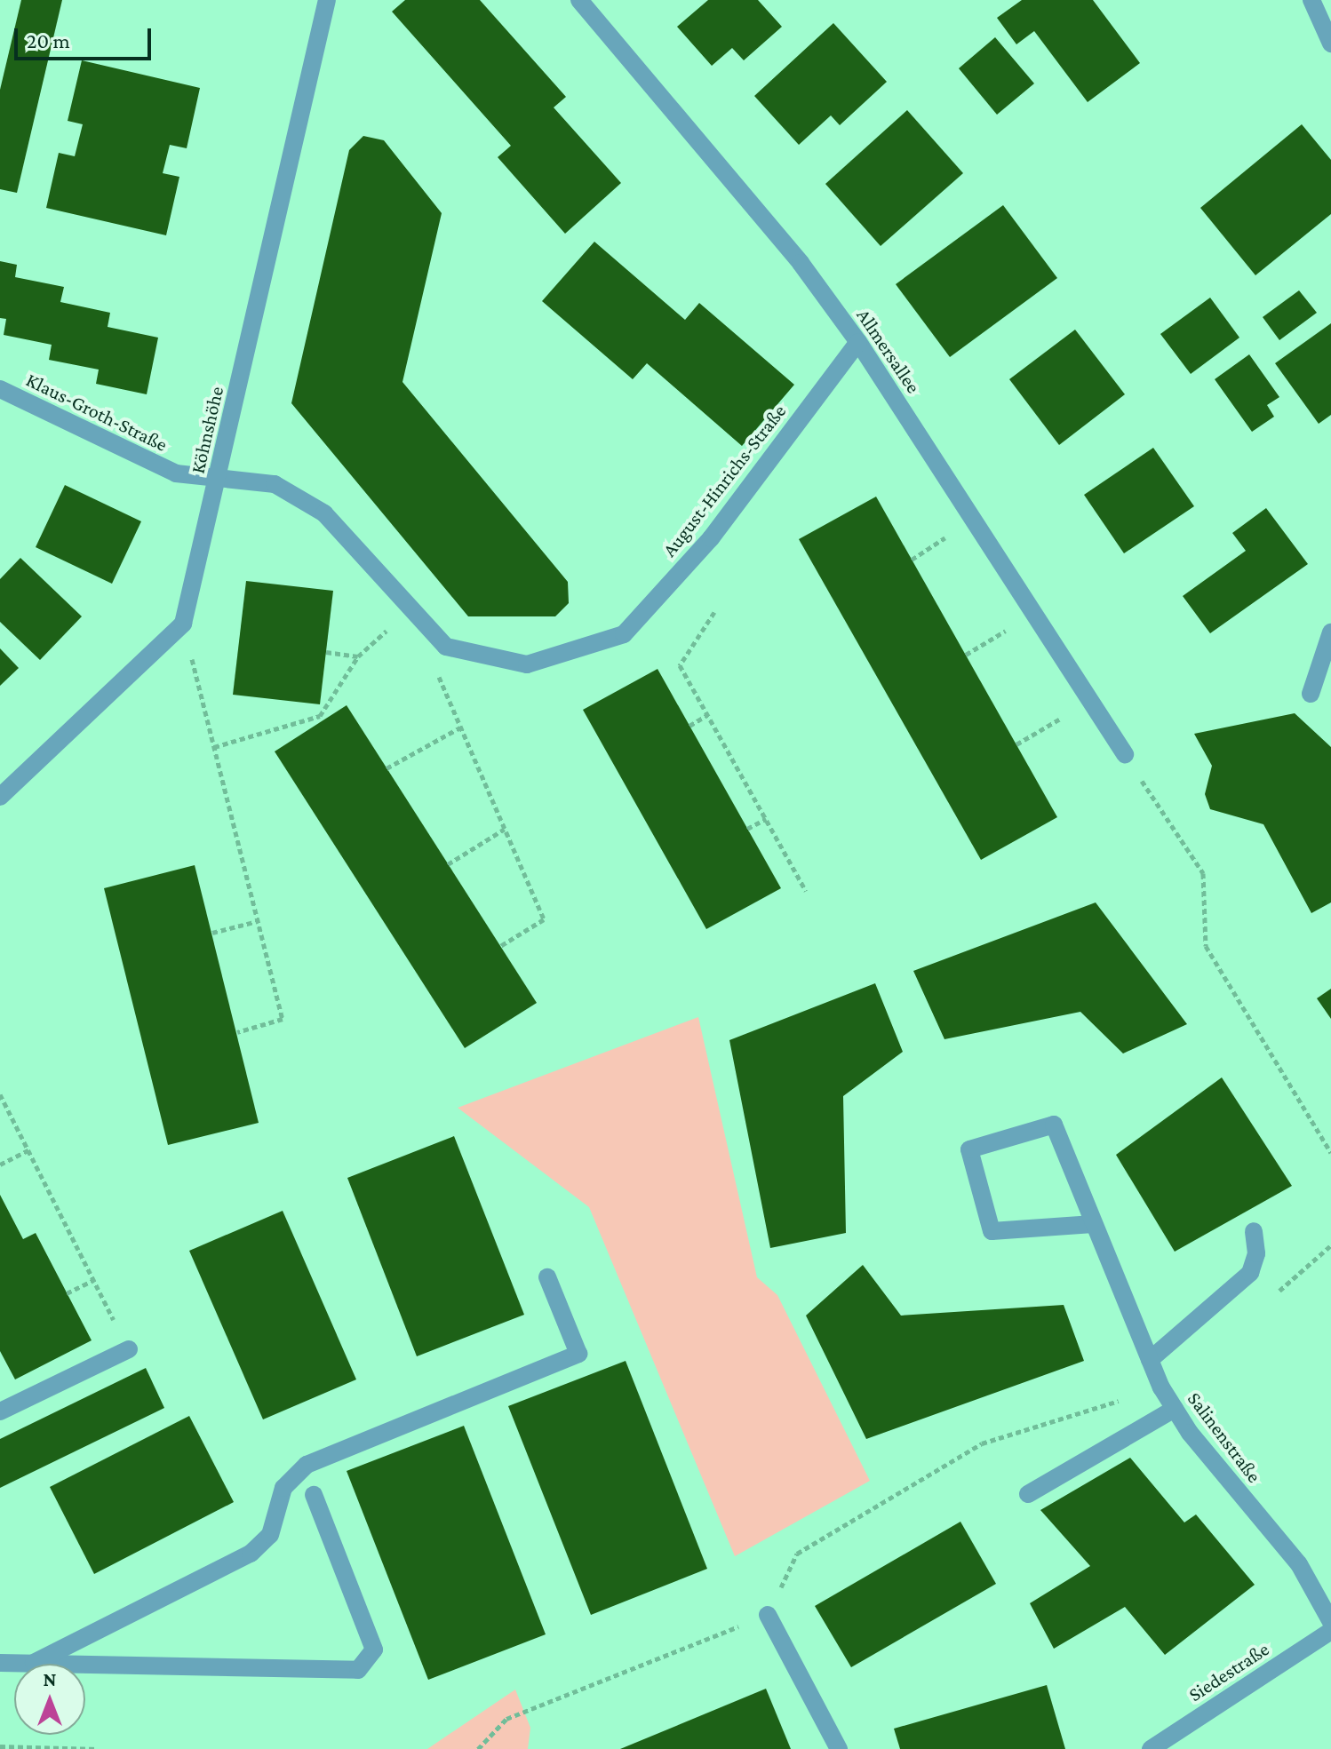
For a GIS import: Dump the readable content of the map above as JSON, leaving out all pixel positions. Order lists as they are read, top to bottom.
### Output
{
  "streets": {
    "street": [
      "Allmersallee",
      "Klaus-Groth-Straße",
      "Köhnshöhe",
      "August-Hinrichs-Straße",
      "Salinenstraße",
      "Siedestraße"
    ]
  },
  "crossings": [
    ["Allmersallee", "August-Hinrichs-Straße"],
    ["Klaus-Groth-Straße", "Köhnshöhe"]
  ],
  "scale_bar": "20 m",
  "north": "top"
}
